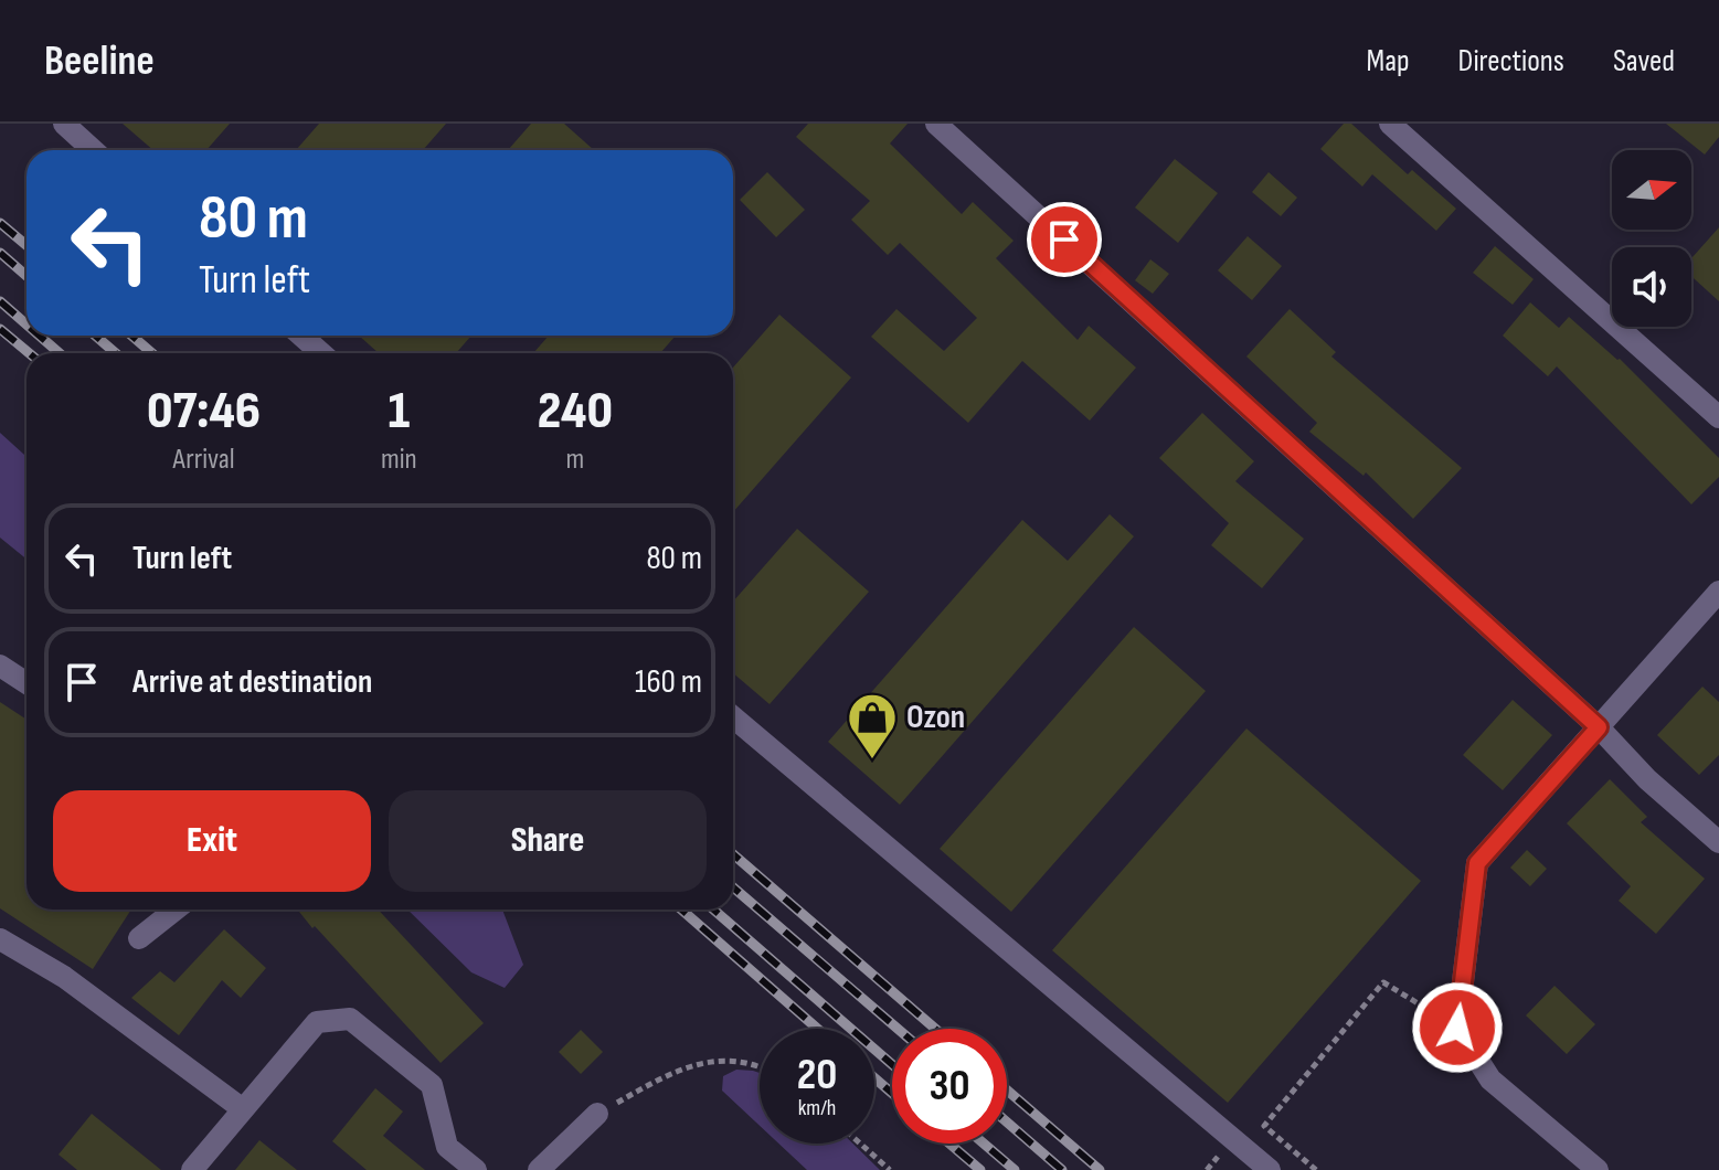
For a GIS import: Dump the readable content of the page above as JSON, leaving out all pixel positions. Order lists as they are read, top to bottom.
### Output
{
  "places": {
    "shop": ["Ozon"]
  },
  "north": "right",
  "page": {
    "header": "Beeline",
    "nav": ["Map", "Directions", "Saved"],
    "turn": ["80 m", "Turn left"],
    "eta": [
      "07:46",
      "Arrival",
      "1",
      "min",
      "240",
      "m"
    ],
    "list": [
      {
        "name": "Turn left",
        "value": "80 m"
      },
      {
        "name": "Arrive at destination",
        "value": "160 m"
      }
    ],
    "buttons": ["Exit", "Share"],
    "speed": "20 km/h",
    "limit": "30"
  }
}
